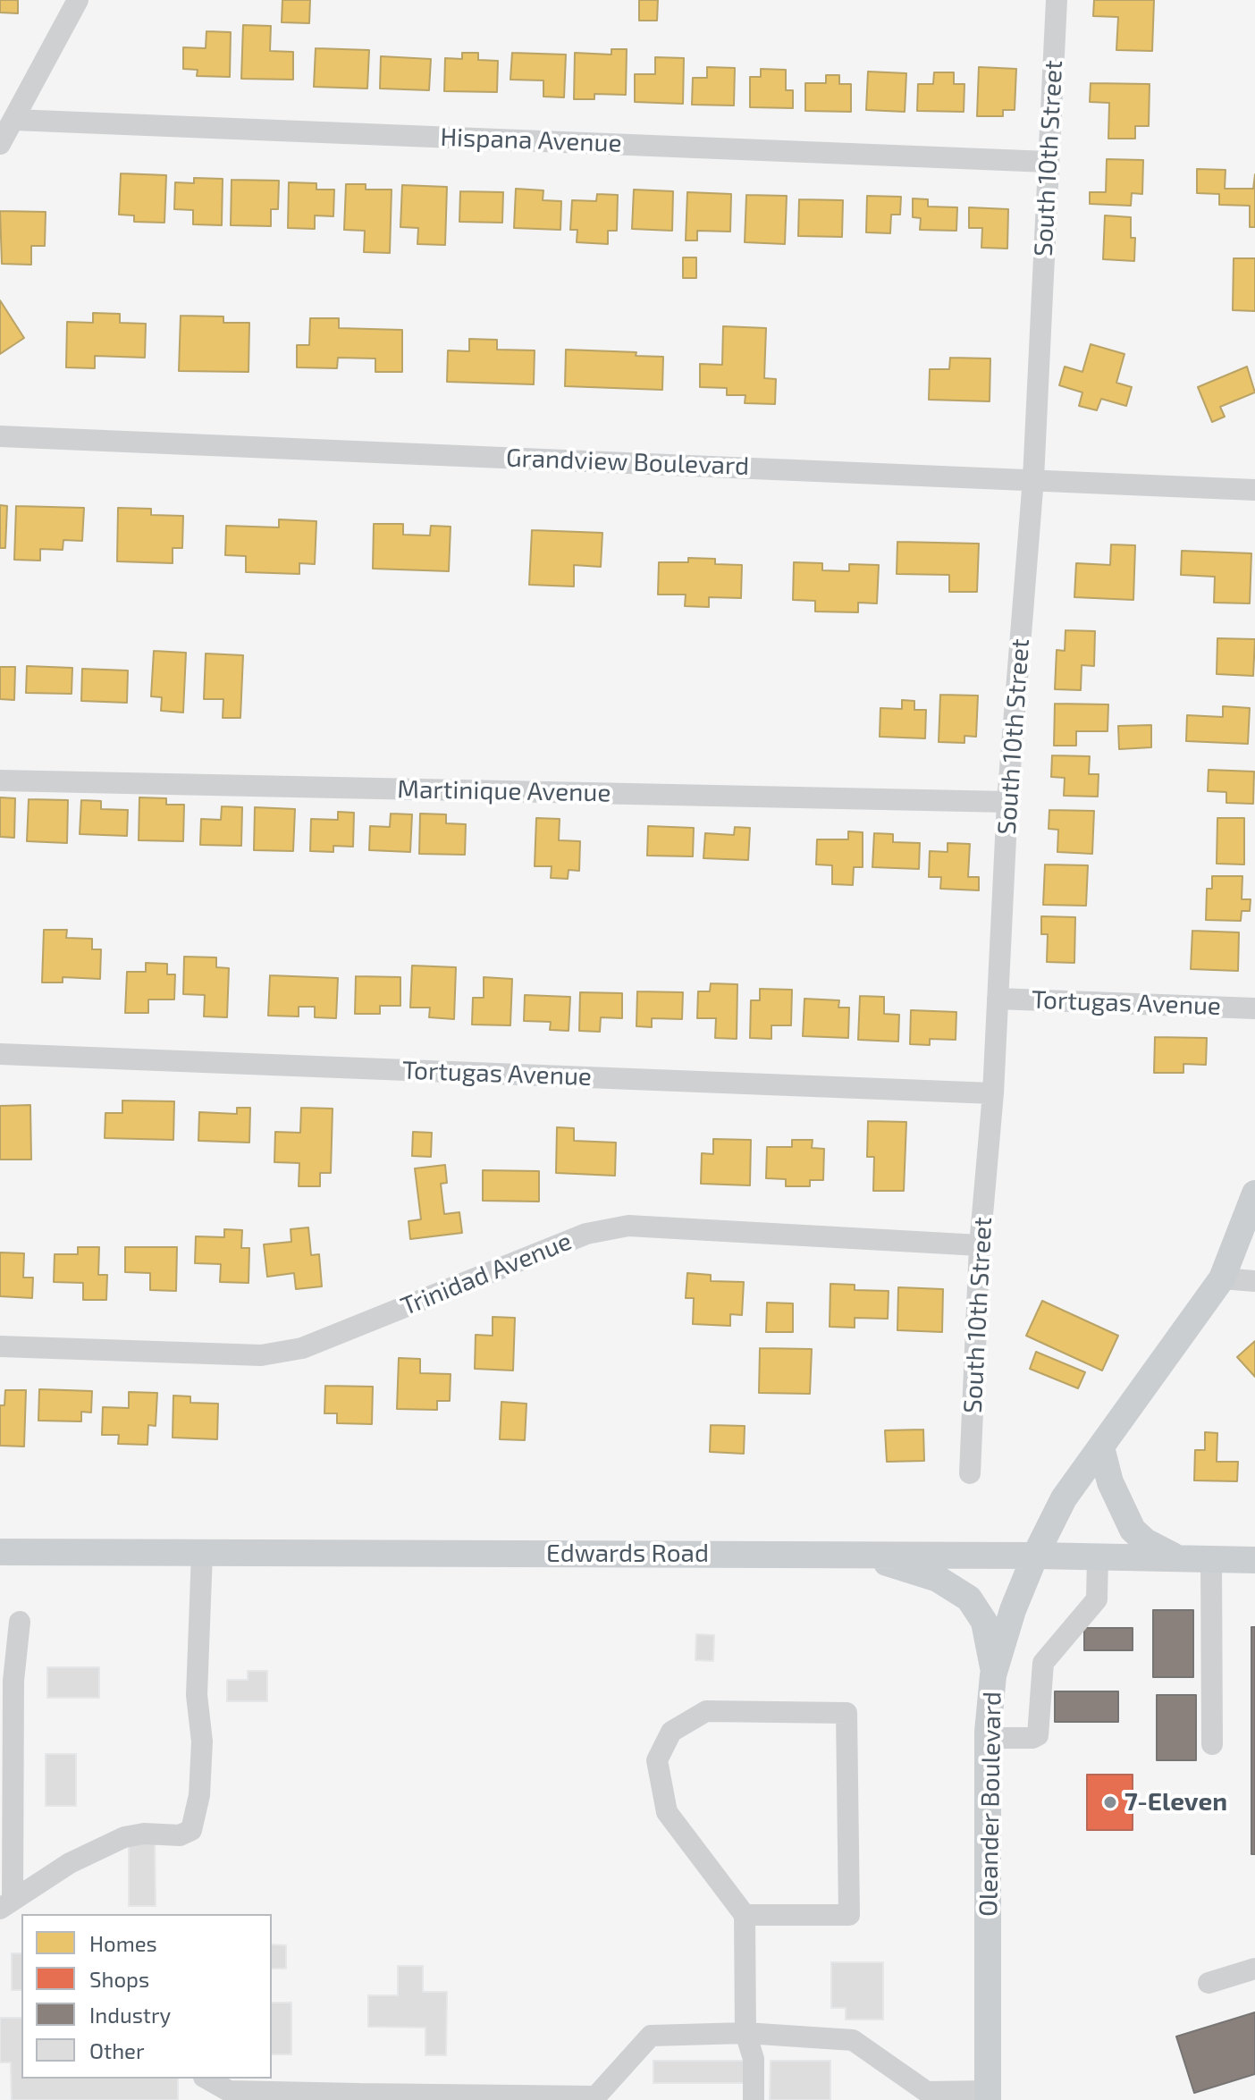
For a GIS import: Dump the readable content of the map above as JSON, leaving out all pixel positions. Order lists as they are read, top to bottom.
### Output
{
  "streets": {
    "main road": ["Edwards Road", "Oleander Boulevard"],
    "street": [
      "Hispana Avenue",
      "South 10th Street",
      "Grandview Boulevard",
      "Martinique Avenue",
      "Tortugas Avenue",
      "Trinidad Avenue"
    ]
  },
  "crossings": [
    ["Hispana Avenue", "South 10th Street"],
    ["South 10th Street", "Grandview Boulevard"],
    ["South 10th Street", "Martinique Avenue"],
    ["South 10th Street", "Tortugas Avenue"],
    ["South 10th Street", "Trinidad Avenue"],
    ["Edwards Road", "Oleander Boulevard"]
  ],
  "places": ["7-Eleven"],
  "legend": [
    "Homes",
    "Shops",
    "Industry",
    "Other"
  ]
}
